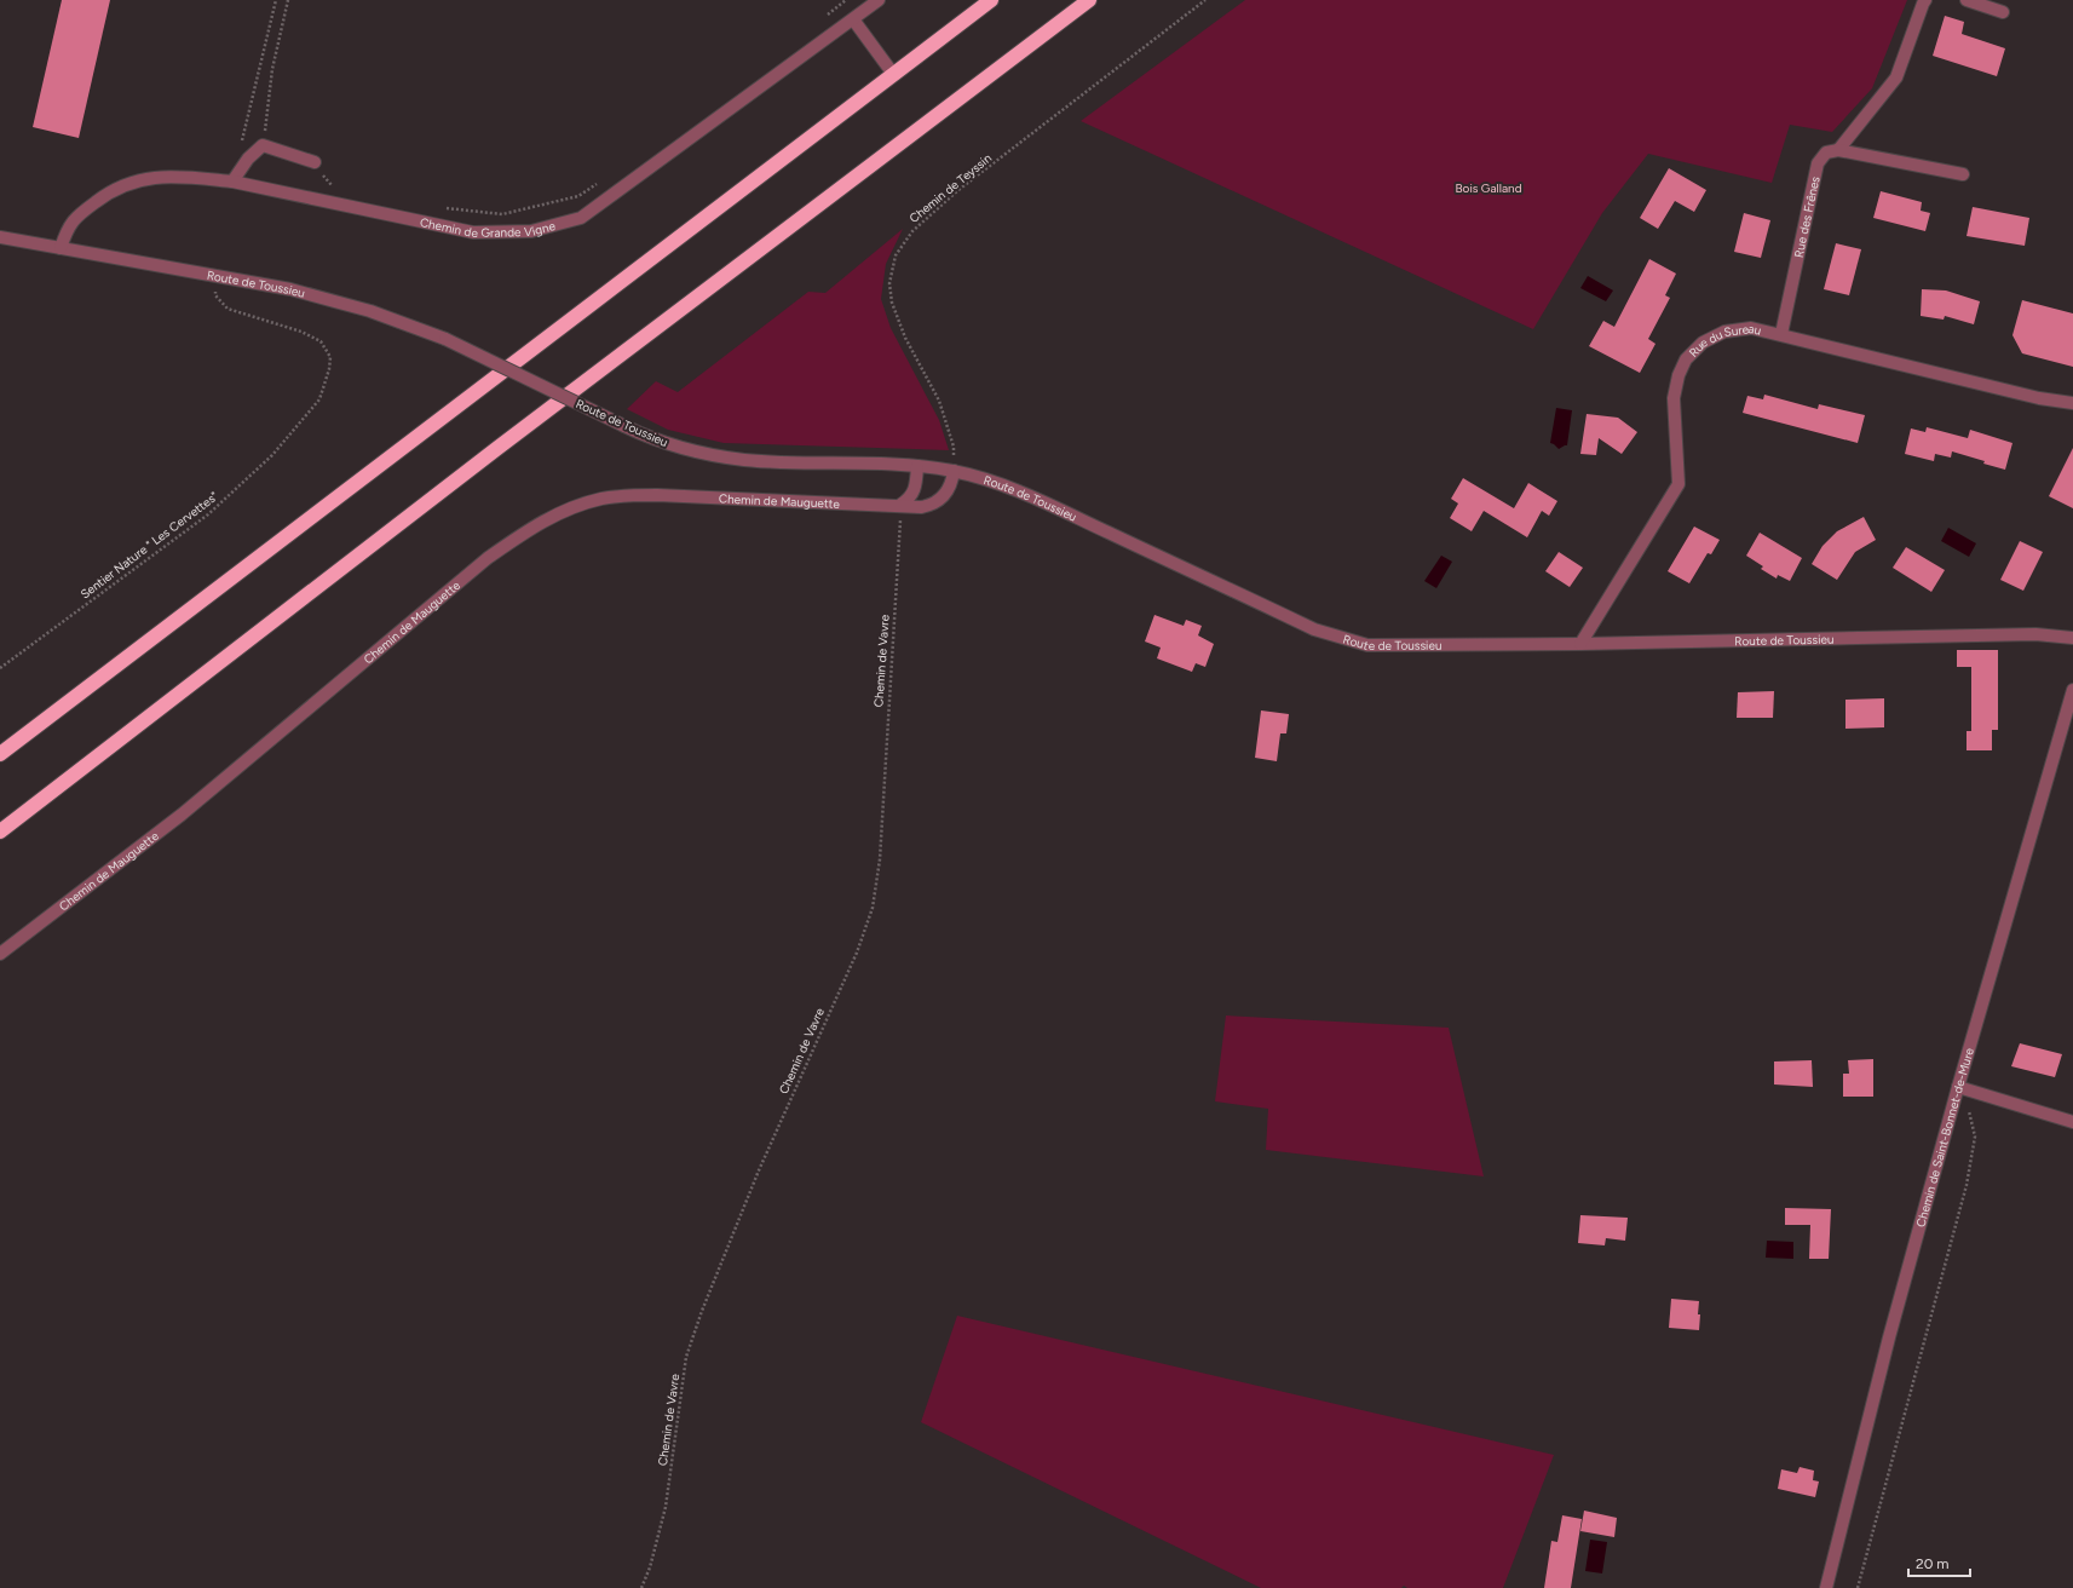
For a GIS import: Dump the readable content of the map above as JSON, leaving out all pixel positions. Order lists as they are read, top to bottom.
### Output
{
  "streets": {
    "street": [
      "Rue des Frênes",
      "Chemin de Grande Vigne",
      "Route de Toussieu",
      "Rue du Sureau",
      "Chemin de Mauguette",
      "Chemin de Saint-Bonnet-de-Mure"
    ],
    "path": ["Chemin de Teyssin", "Sentier Nature \" Les Cervettes\"", "Chemin de Vavre"]
  },
  "crossings": [
    ["Chemin de Teyssin", "Route de Toussieu"],
    ["Chemin de Teyssin", "Chemin de Mauguette"],
    ["Rue des Frênes", "Rue du Sureau"],
    ["Chemin de Grande Vigne", "Route de Toussieu"],
    ["Route de Toussieu", "Rue du Sureau"],
    ["Route de Toussieu", "Chemin de Mauguette"],
    ["Route de Toussieu", "Sentier Nature \" Les Cervettes\""],
    ["Chemin de Mauguette", "Chemin de Vavre"]
  ],
  "parks": ["Bois Galland"],
  "scale_bar": "20 m"
}
